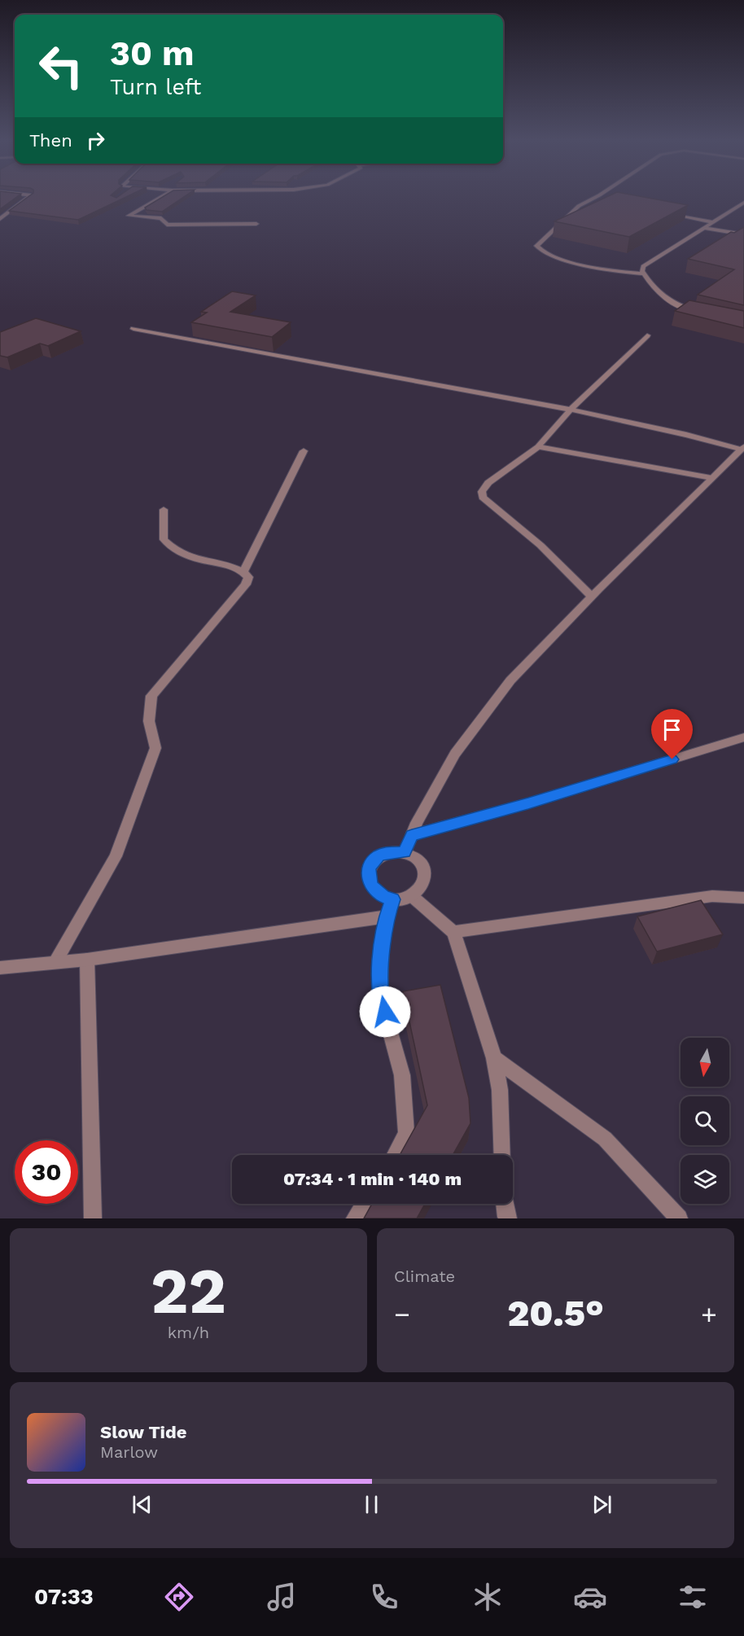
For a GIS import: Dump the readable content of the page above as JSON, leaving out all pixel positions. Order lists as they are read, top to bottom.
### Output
{
  "north": "bottom",
  "page": {
    "turn": ["30 m", "Turn left"],
    "then": "Then",
    "limit": "30",
    "trip": "07:34 · 1 min · 140 m",
    "tile": [
      ["22", "km/h"],
      "Climate"
    ],
    "heat": ["−", "20.5°", "+"],
    "song": ["Slow Tide", "Marlow"],
    "tabs": "07:33"
  }
}
